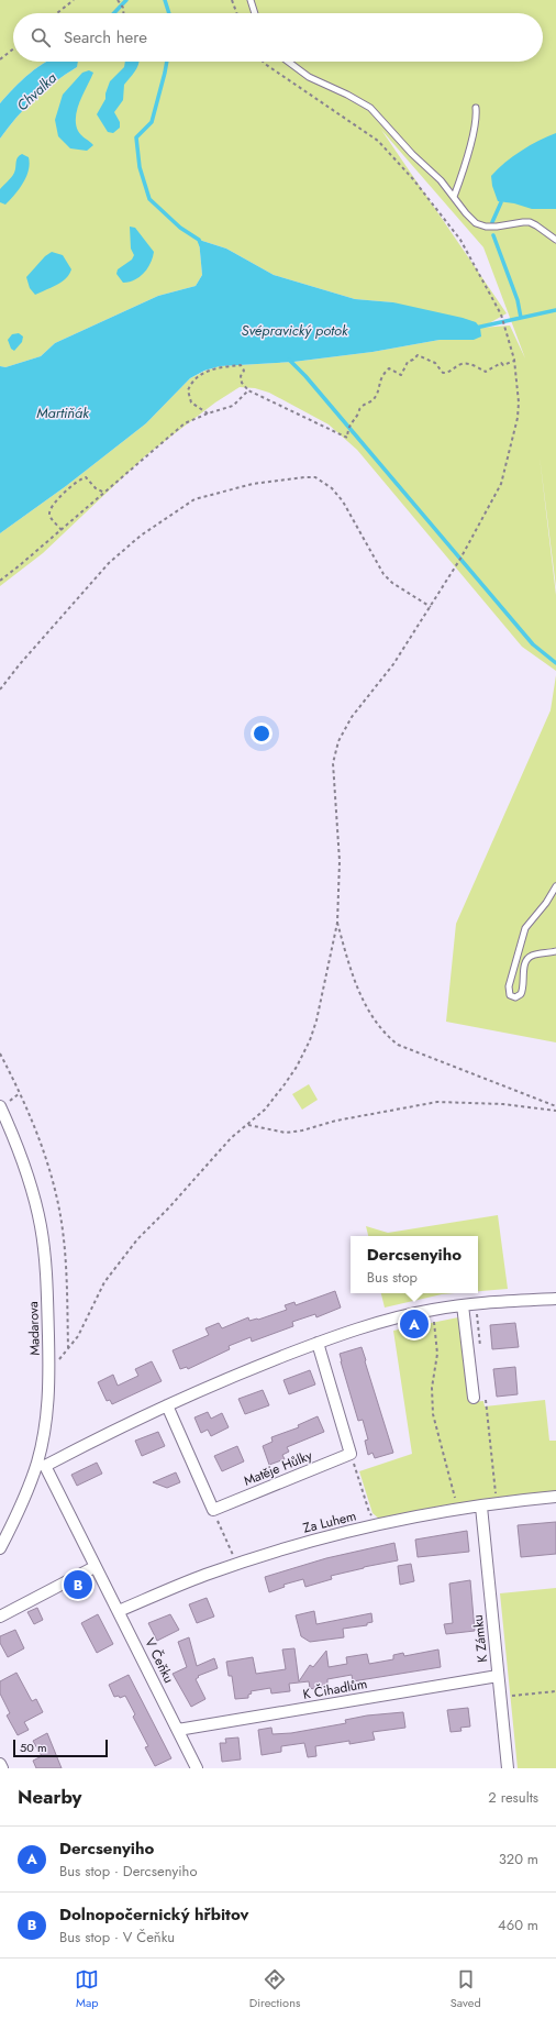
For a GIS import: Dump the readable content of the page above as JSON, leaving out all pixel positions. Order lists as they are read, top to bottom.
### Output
{
  "streets": {
    "street": [
      "Madarova",
      "Matěje Hůlky",
      "Za Luhem",
      "K Zámku",
      "V Čeňku",
      "K Čihadlům"
    ]
  },
  "crossings": [
    ["Madarova", "V Čeňku"],
    ["Za Luhem", "K Zámku"],
    ["Za Luhem", "V Čeňku"],
    ["K Zámku", "K Čihadlům"],
    ["V Čeňku", "K Čihadlům"]
  ],
  "water": ["Chvalka", "Svépravický potok", "Martiňák"],
  "scale_bar": "50 m",
  "page": {
    "search": "Search here",
    "popup": ["Dercsenyiho", "Bus stop"],
    "pins": ["A", "B"],
    "scale": "50 m",
    "heading": ["Nearby", "2 results"],
    "list": [
      {
        "mark": "A",
        "name": "Dercsenyiho",
        "note": "Bus stop · Dercsenyiho",
        "value": "320 m"
      },
      {
        "mark": "B",
        "name": "Dolnopočernický hřbitov",
        "note": "Bus stop · V Čeňku",
        "value": "460 m"
      }
    ],
    "nav": ["Map", "Directions", "Saved"]
  }
}
